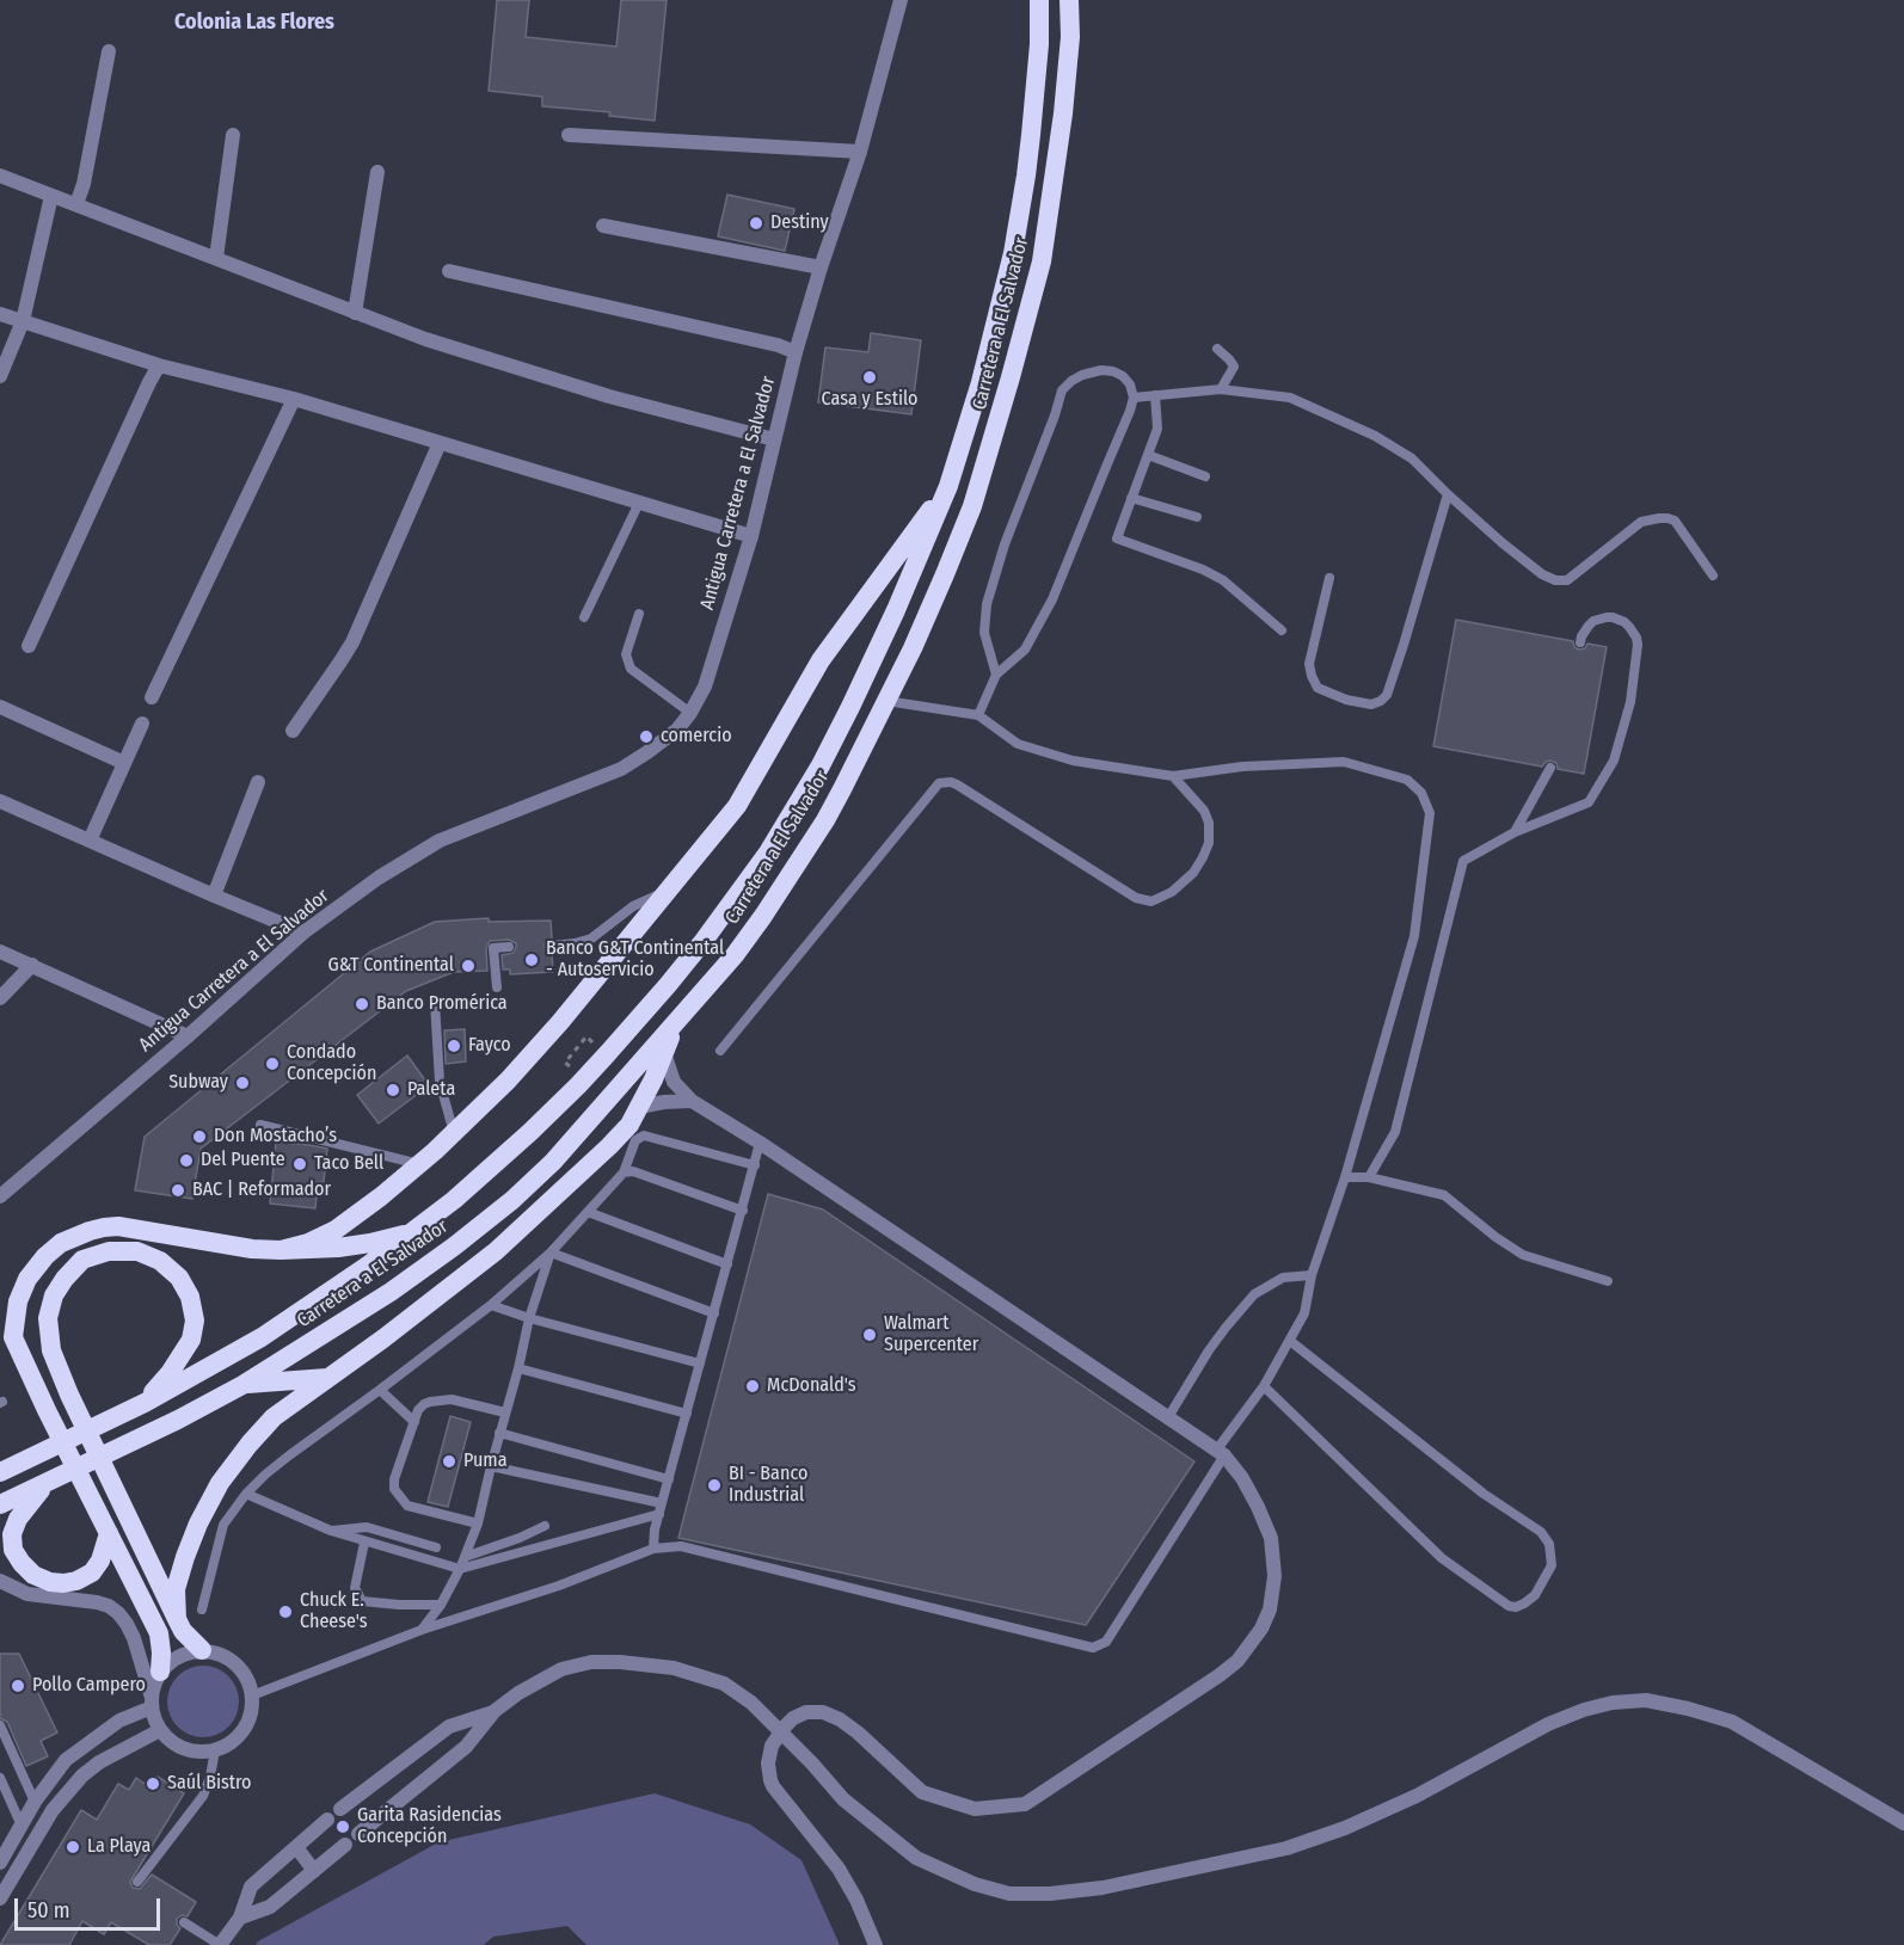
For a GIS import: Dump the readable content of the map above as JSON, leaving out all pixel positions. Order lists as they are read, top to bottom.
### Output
{
  "streets": {
    "highway": ["Carretera a El Salvador"],
    "street": ["Antigua Carretera a El Salvador"]
  },
  "districts": ["Colonia Las Flores"],
  "places": [
    "Destiny",
    "Casa y Estilo",
    "comercio",
    "Banco G&T Continental - Autoservicio",
    "G&T Continental",
    "Banco Promérica",
    "Fayco",
    "Condado Concepción",
    "Subway",
    "Paleta",
    "Don Mostacho’s",
    "Del Puente",
    "Taco Bell",
    "BAC | Reformador",
    "Walmart Supercenter",
    "McDonald's",
    "Puma",
    "BI - Banco Industrial",
    "Chuck E. Cheese's",
    "Pollo Campero",
    "Saúl Bistro",
    "Garita Rasidencias Concepción",
    "La Playa"
  ],
  "scale_bar": "50 m"
}
